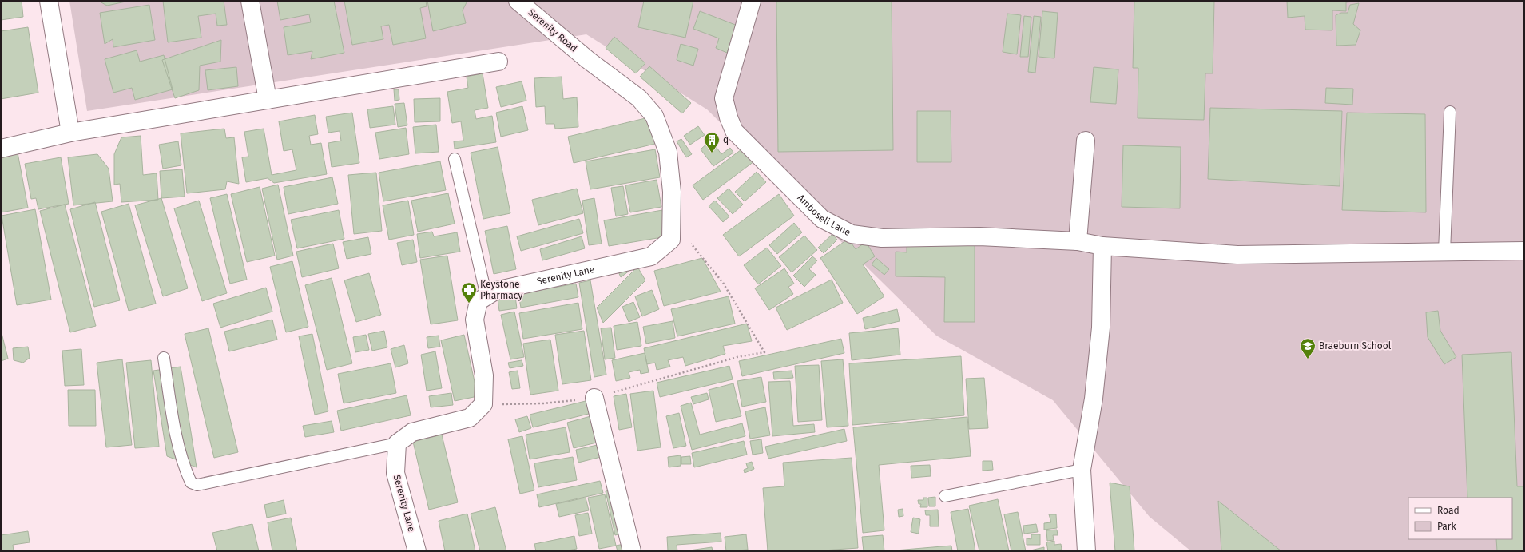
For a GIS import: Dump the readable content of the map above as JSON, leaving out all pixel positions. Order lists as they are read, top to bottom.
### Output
{
  "streets": {
    "street": ["Serenity Road", "Amboseli Lane", "Serenity Lane"]
  },
  "crossings": [
    ["Serenity Road", "Serenity Lane"]
  ],
  "places": {
    "building": ["q"],
    "pharmacy": ["Keystone Pharmacy"],
    "school or university": ["Braeburn School"]
  },
  "legend": ["Road", "Park"]
}
